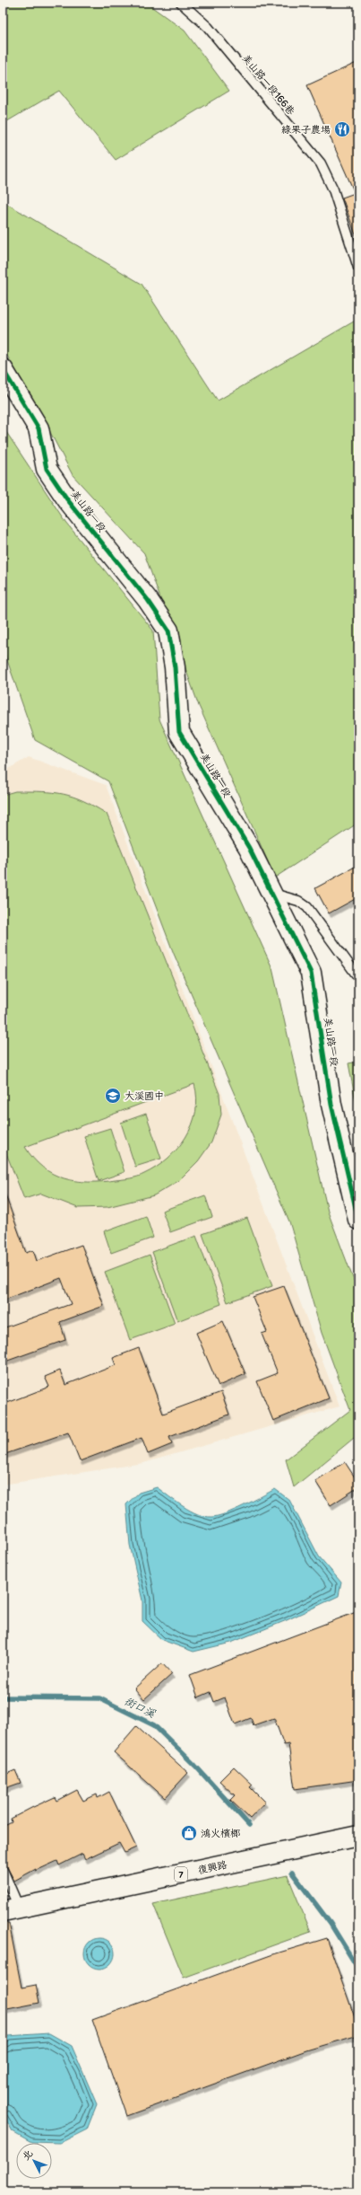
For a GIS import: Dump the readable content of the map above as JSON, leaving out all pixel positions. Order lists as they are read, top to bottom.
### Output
{
  "streets": {
    "street": ["美山路一段", "復興路", "7"],
    "lane": ["美山路一段166巷"]
  },
  "water": ["街口溪"],
  "places": {
    "restaurant": ["綠果子農場"],
    "school or university": ["大溪國中"],
    "shop": ["鴻火檳榔"]
  },
  "north": "top left"
}
